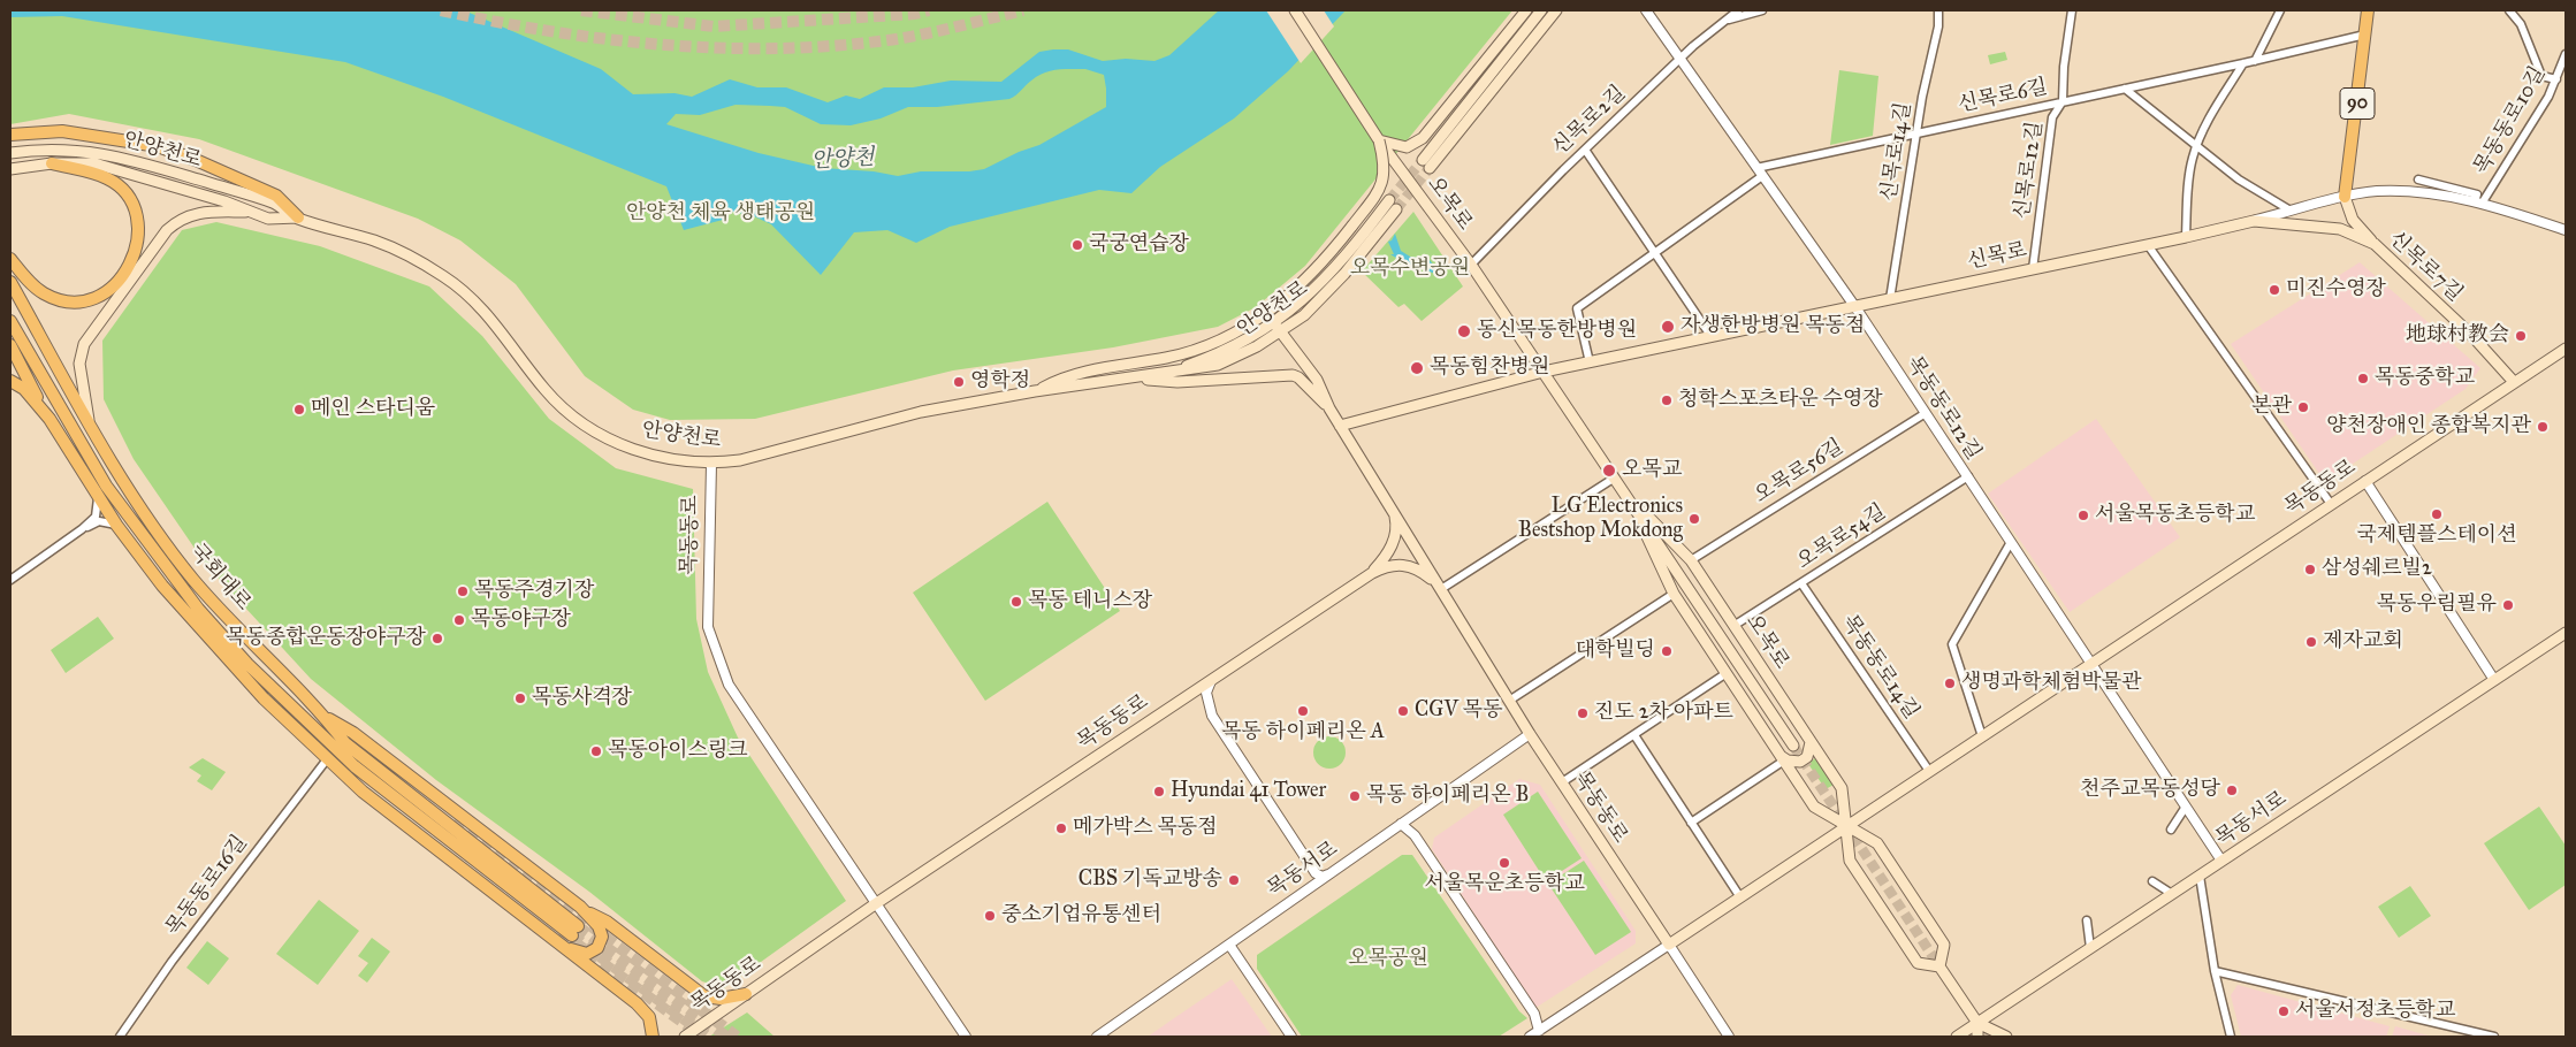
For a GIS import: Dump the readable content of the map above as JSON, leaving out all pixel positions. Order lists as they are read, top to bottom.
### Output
{
  "streets": {
    "main road": [
      "90",
      "안양천로",
      "오목로",
      "신목로",
      "신목로7길",
      "목동동로",
      "국회대로",
      "목동서로"
    ],
    "street": [
      "신목로6길",
      "신목로2길",
      "목동동로10길",
      "신목로14길",
      "신목로12길",
      "목동동로12길",
      "오목로56길",
      "오목로54길",
      "목동동로14길",
      "목동동로16길"
    ]
  },
  "crossings": [
    ["신목로6길", "90"],
    ["신목로6길", "신목로14길"],
    ["신목로6길", "신목로12길"],
    ["신목로6길", "목동동로12길"],
    ["90", "목동동로10길"],
    ["90", "신목로"],
    ["신목로2길", "오목로"],
    ["신목로2길", "목동동로12길"],
    ["목동동로10길", "신목로"],
    ["안양천로", "목동동로"],
    ["신목로14길", "신목로"],
    ["신목로12길", "신목로"],
    ["오목로", "신목로"],
    ["오목로", "오목로56길"],
    ["오목로", "목동동로"],
    ["오목로", "오목로54길"],
    ["신목로", "신목로7길"],
    ["신목로", "목동동로12길"],
    ["신목로", "목동동로"],
    ["신목로7길", "목동동로"],
    ["목동동로12길", "오목로56길"],
    ["목동동로12길", "목동동로"],
    ["목동동로12길", "오목로54길"],
    ["목동동로12길", "목동서로"],
    ["목동동로", "목동동로14길"],
    ["목동동로", "목동서로"],
    ["오목로54길", "목동동로14길"]
  ],
  "water": ["안양천"],
  "parks": ["안양천 체육 생태공원", "오목수변공원", "오목공원"],
  "places": [
    "국궁연습장",
    "미진수영장",
    "자생한방병원 목동점",
    "동신목동한방병원",
    "地球村教会",
    "목동힘찬병원",
    "목동중학교",
    "영학정",
    "청학스포츠타운 수영장",
    "본관",
    "메인 스타디움",
    "양천장애인 종합복지관",
    "오목교",
    "국제템플스테이션",
    "서울목동초등학교",
    "LG Electronics Bestshop Mokdong",
    "삼성쉐르빌2",
    "목동주경기장",
    "목동 테니스장",
    "목동우림필유",
    "목동야구장",
    "목동종합운동장야구장",
    "제자교회",
    "대학빌딩",
    "생명과학체험박물관",
    "목동사격장",
    "목동 하이페리온 A",
    "CGV 목동",
    "진도 2차 아파트",
    "목동아이스링크",
    "천주교목동성당",
    "Hyundai 41 Tower",
    "목동 하이페리온 B",
    "메가박스 목동점",
    "서울목운초등학교",
    "CBS 기독교방송",
    "중소기업유통센터",
    "서울서정초등학교"
  ]
}
